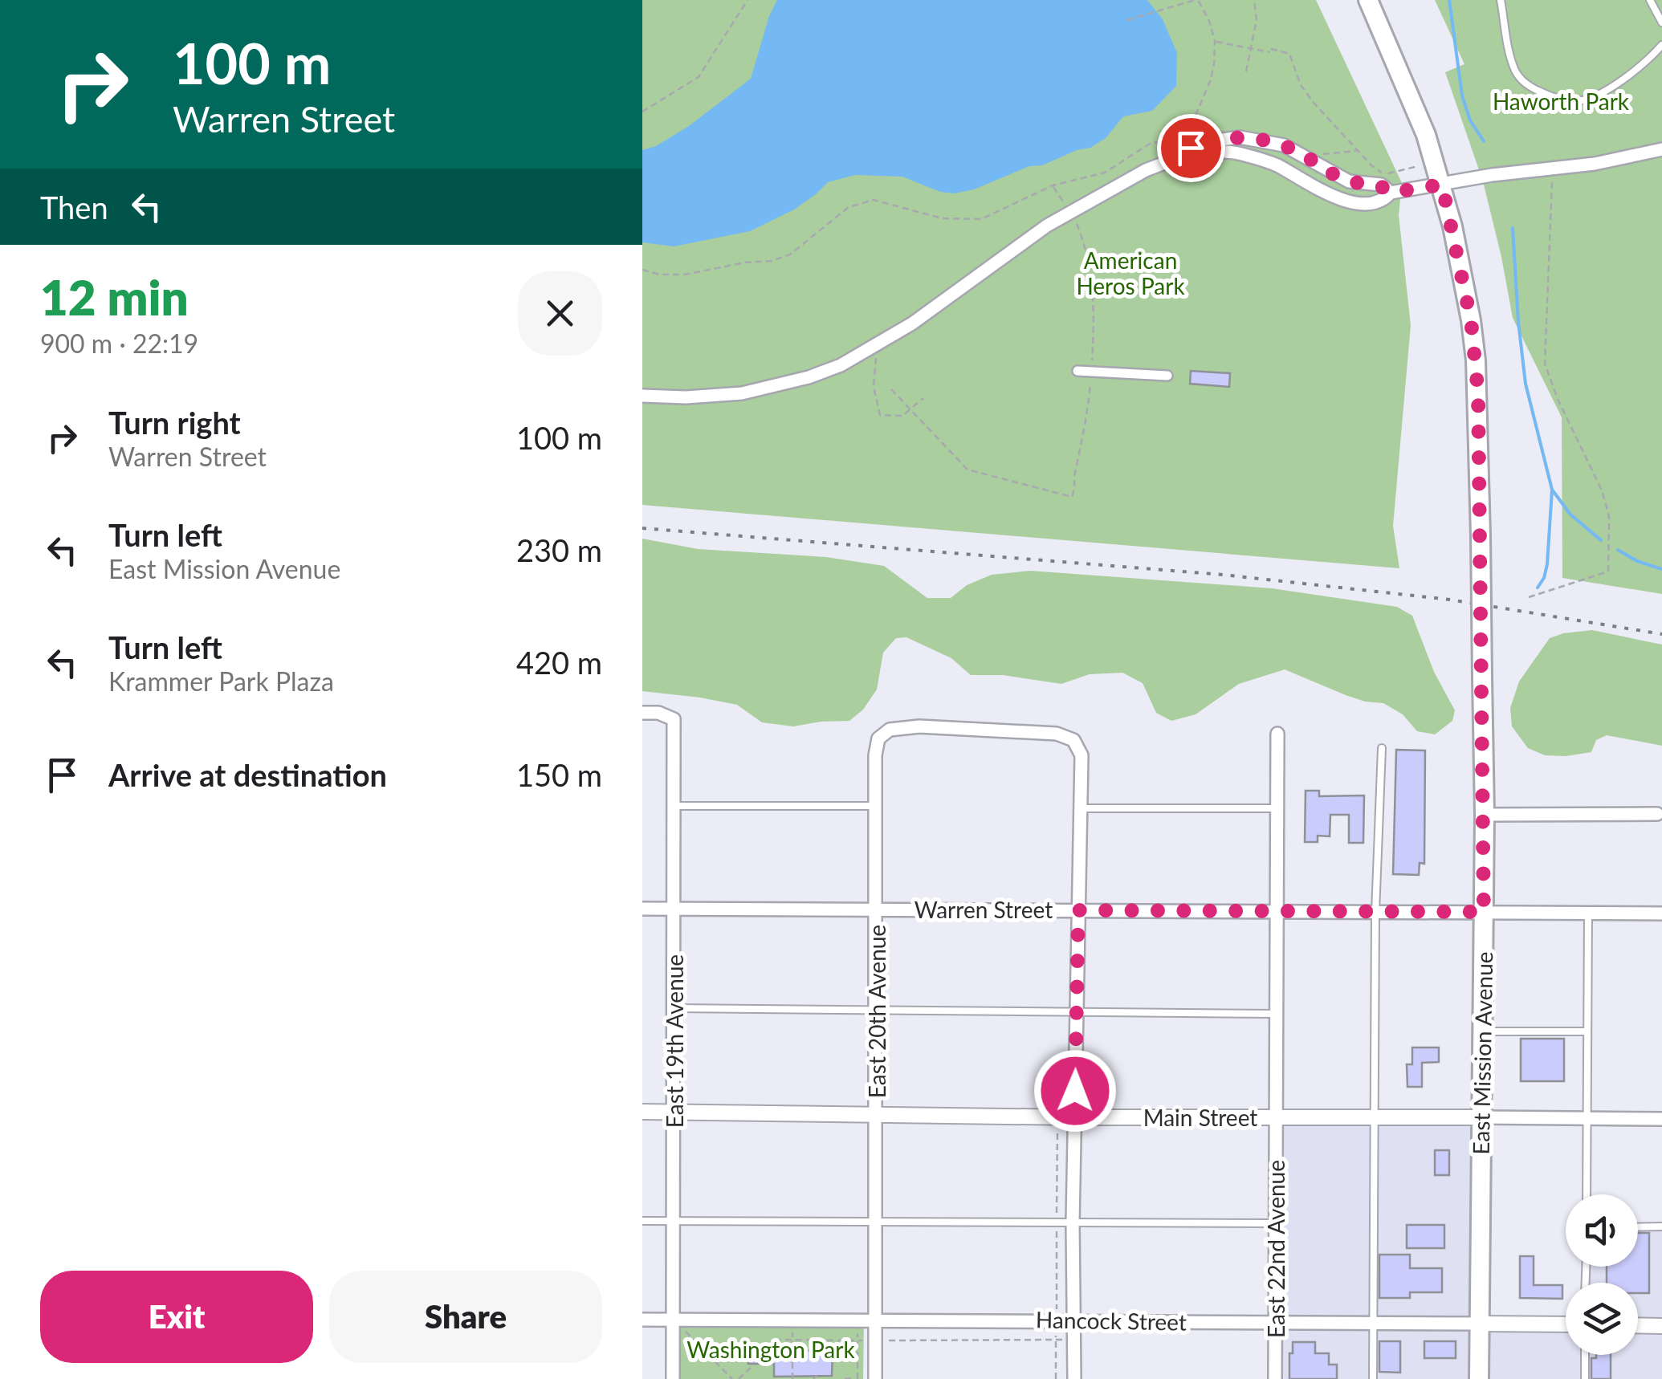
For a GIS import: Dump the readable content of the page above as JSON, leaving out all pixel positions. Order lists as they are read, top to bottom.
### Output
{
  "streets": {
    "main road": ["East Mission Avenue"],
    "street": [
      "Warren Street",
      "East 20th Avenue",
      "East 19th Avenue",
      "Main Street",
      "East 22nd Avenue",
      "Hancock Street"
    ]
  },
  "crossings": [
    ["Warren Street", "East 20th Avenue"],
    ["Warren Street", "East 19th Avenue"],
    ["Warren Street", "East Mission Avenue"],
    ["Warren Street", "East 22nd Avenue"],
    ["East 20th Avenue", "Main Street"],
    ["East 20th Avenue", "Hancock Street"],
    ["East 19th Avenue", "Main Street"],
    ["East 19th Avenue", "Hancock Street"],
    ["East Mission Avenue", "Main Street"],
    ["East Mission Avenue", "Hancock Street"],
    ["Main Street", "East 22nd Avenue"],
    ["East 22nd Avenue", "Hancock Street"]
  ],
  "parks": ["Haworth Park", "American Heros Park", "Washington Park"],
  "page": {
    "turn": ["100 m", "Warren Street"],
    "then": "Then",
    "heading": ["12 min", "900 m · 22:19"],
    "list": [
      {
        "name": "Turn right",
        "note": "Warren Street",
        "value": "100 m"
      },
      {
        "name": "Turn left",
        "note": "East Mission Avenue",
        "value": "230 m"
      },
      {
        "name": "Turn left",
        "note": "Krammer Park Plaza",
        "value": "420 m"
      },
      {
        "name": "Arrive at destination",
        "value": "150 m"
      }
    ],
    "buttons": ["Exit", "Share"]
  }
}
